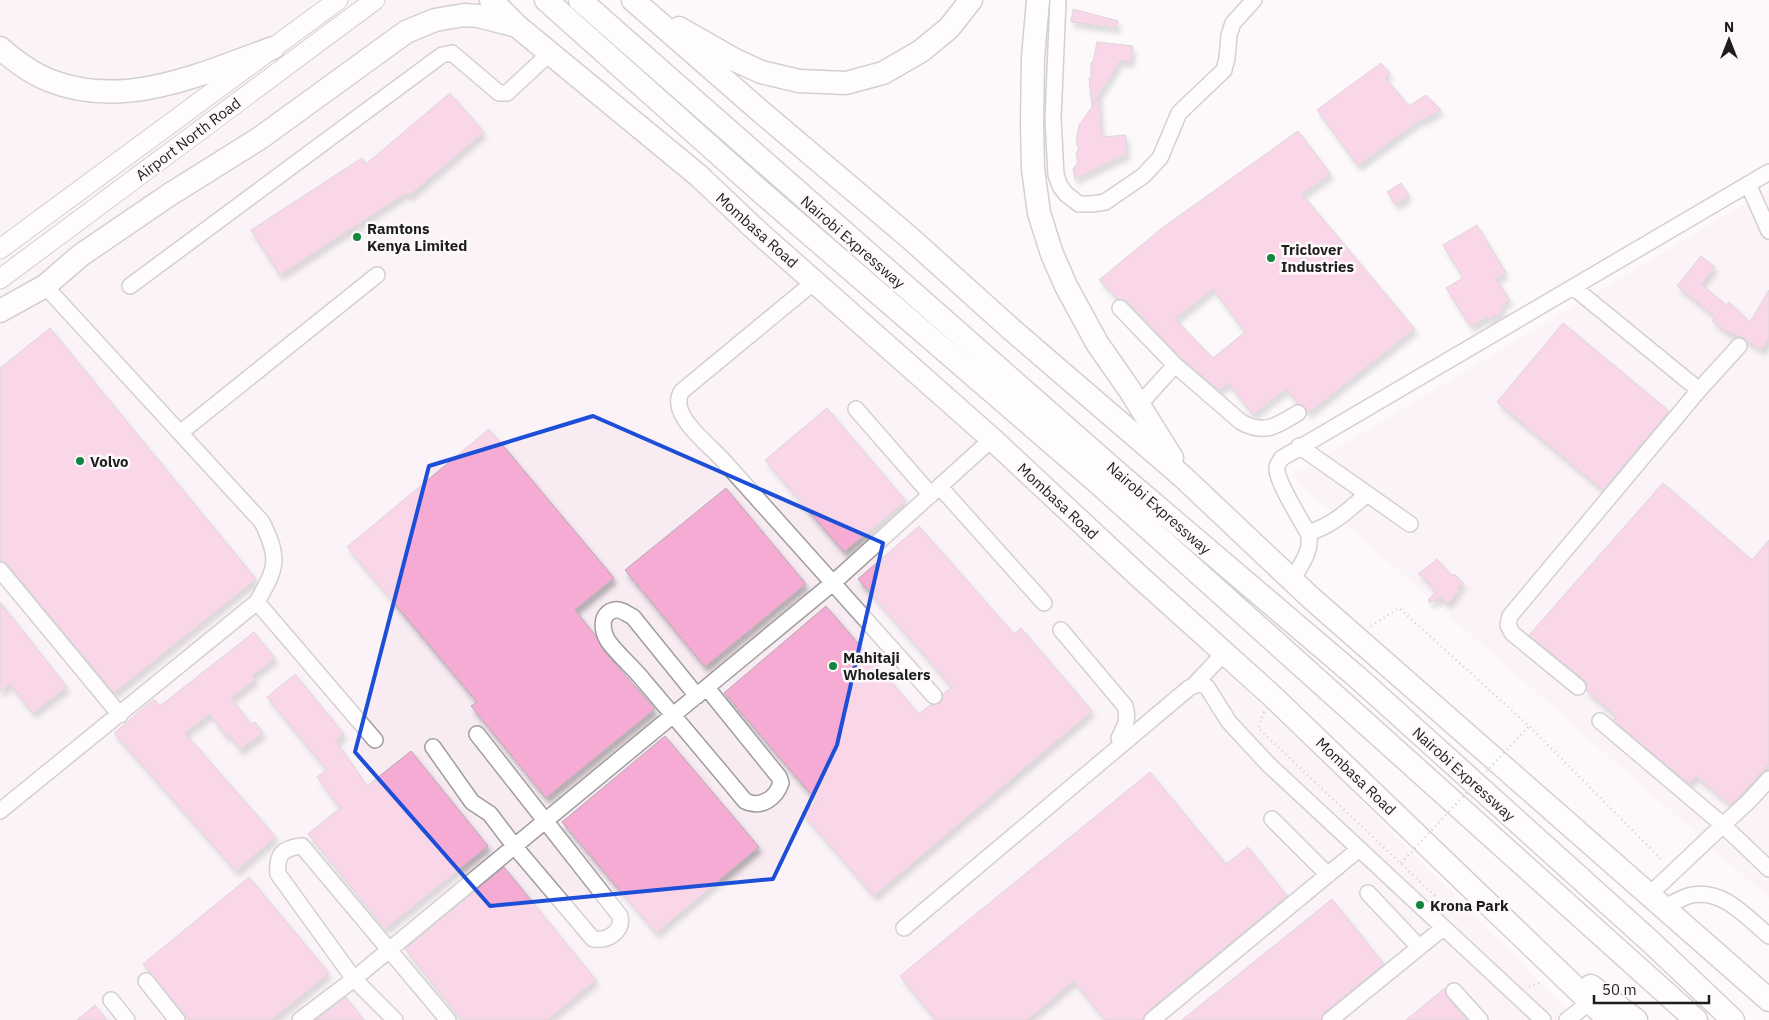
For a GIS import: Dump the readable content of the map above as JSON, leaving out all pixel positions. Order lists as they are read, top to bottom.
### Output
{
  "streets": {
    "highway": ["Mombasa Road", "Nairobi Expressway"],
    "main road": ["Airport North Road"]
  },
  "places": [
    "Ramtons Kenya Limited",
    "Triclover Industries",
    "Volvo",
    "Mahitaji Wholesalers",
    "Krona Park"
  ],
  "scale_bar": "50 m",
  "north": "top"
}
